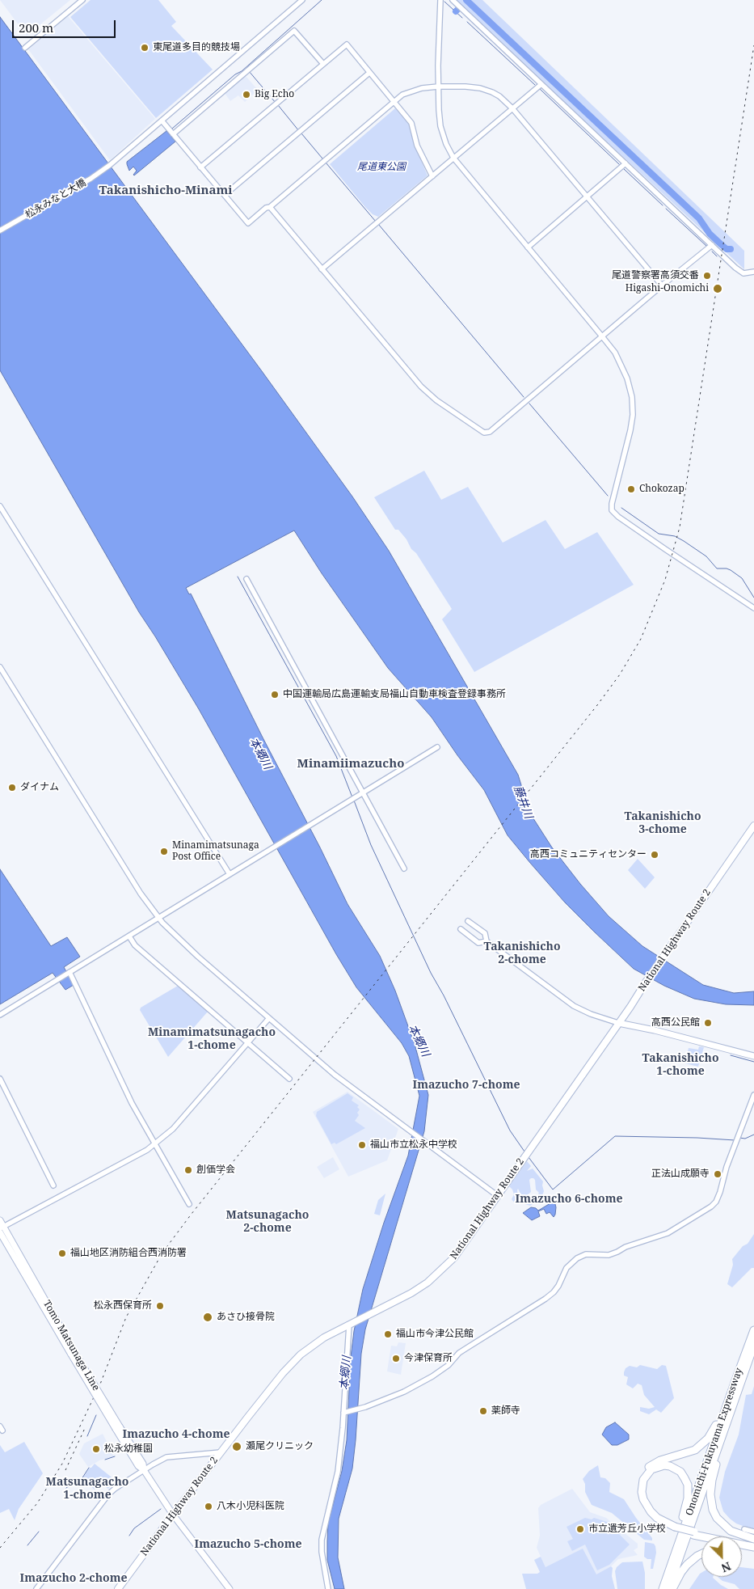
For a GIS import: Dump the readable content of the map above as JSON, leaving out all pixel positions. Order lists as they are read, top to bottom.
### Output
{
  "streets": {
    "highway": ["National Highway Route 2", "Onomichi-Fukuyama Expressway"],
    "main road": ["Tomo Matsunaga Line"],
    "street": ["松永みなと大橋"]
  },
  "crossings": [
    ["National Highway Route 2", "Tomo Matsunaga Line"]
  ],
  "districts": [
    "Takanishicho-Minami",
    "Minamiimazucho",
    "Takanishicho 3-chome",
    "Takanishicho 2-chome",
    "Minamimatsunagacho 1-chome",
    "Takanishicho 1-chome",
    "Imazucho 7-chome",
    "Imazucho 6-chome",
    "Matsunagacho 2-chome",
    "Imazucho 4-chome",
    "Matsunagacho 1-chome",
    "Imazucho 5-chome",
    "Imazucho 2-chome"
  ],
  "water": ["本郷川", "藤井川"],
  "parks": ["尾道東公園"],
  "places": [
    "東尾道多目的競技場",
    "Big Echo",
    "尾道警察署高須交番",
    "Higashi-Onomichi",
    "Chokozap",
    "中国運輸局広島運輸支局福山自動車検査登録事務所",
    "ダイナム",
    "Minamimatsunaga Post Office",
    "高西コミュニティセンター",
    "高西公民館",
    "福山市立松永中学校",
    "創価学会",
    "正法山成願寺",
    "福山地区消防組合西消防署",
    "松永西保育所",
    "あさひ接骨院",
    "福山市今津公民館",
    "今津保育所",
    "薬師寺",
    "瀬尾クリニック",
    "松永幼稚園",
    "八木小児科医院",
    "市立遺芳丘小学校"
  ],
  "scale_bar": "200 m",
  "north": "bottom right"
}
